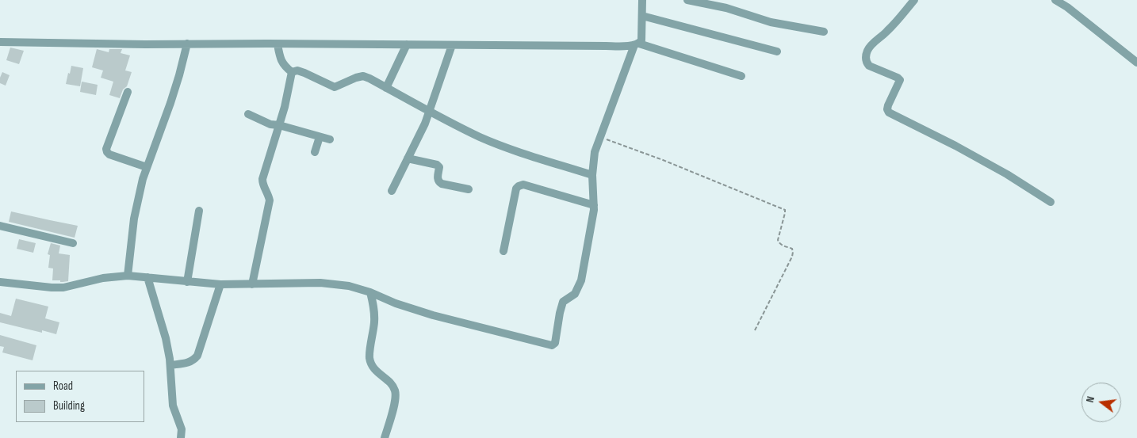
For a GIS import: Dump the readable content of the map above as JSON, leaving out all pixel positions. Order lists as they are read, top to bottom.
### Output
{
  "legend": ["Road", "Building"],
  "north": "left"
}
